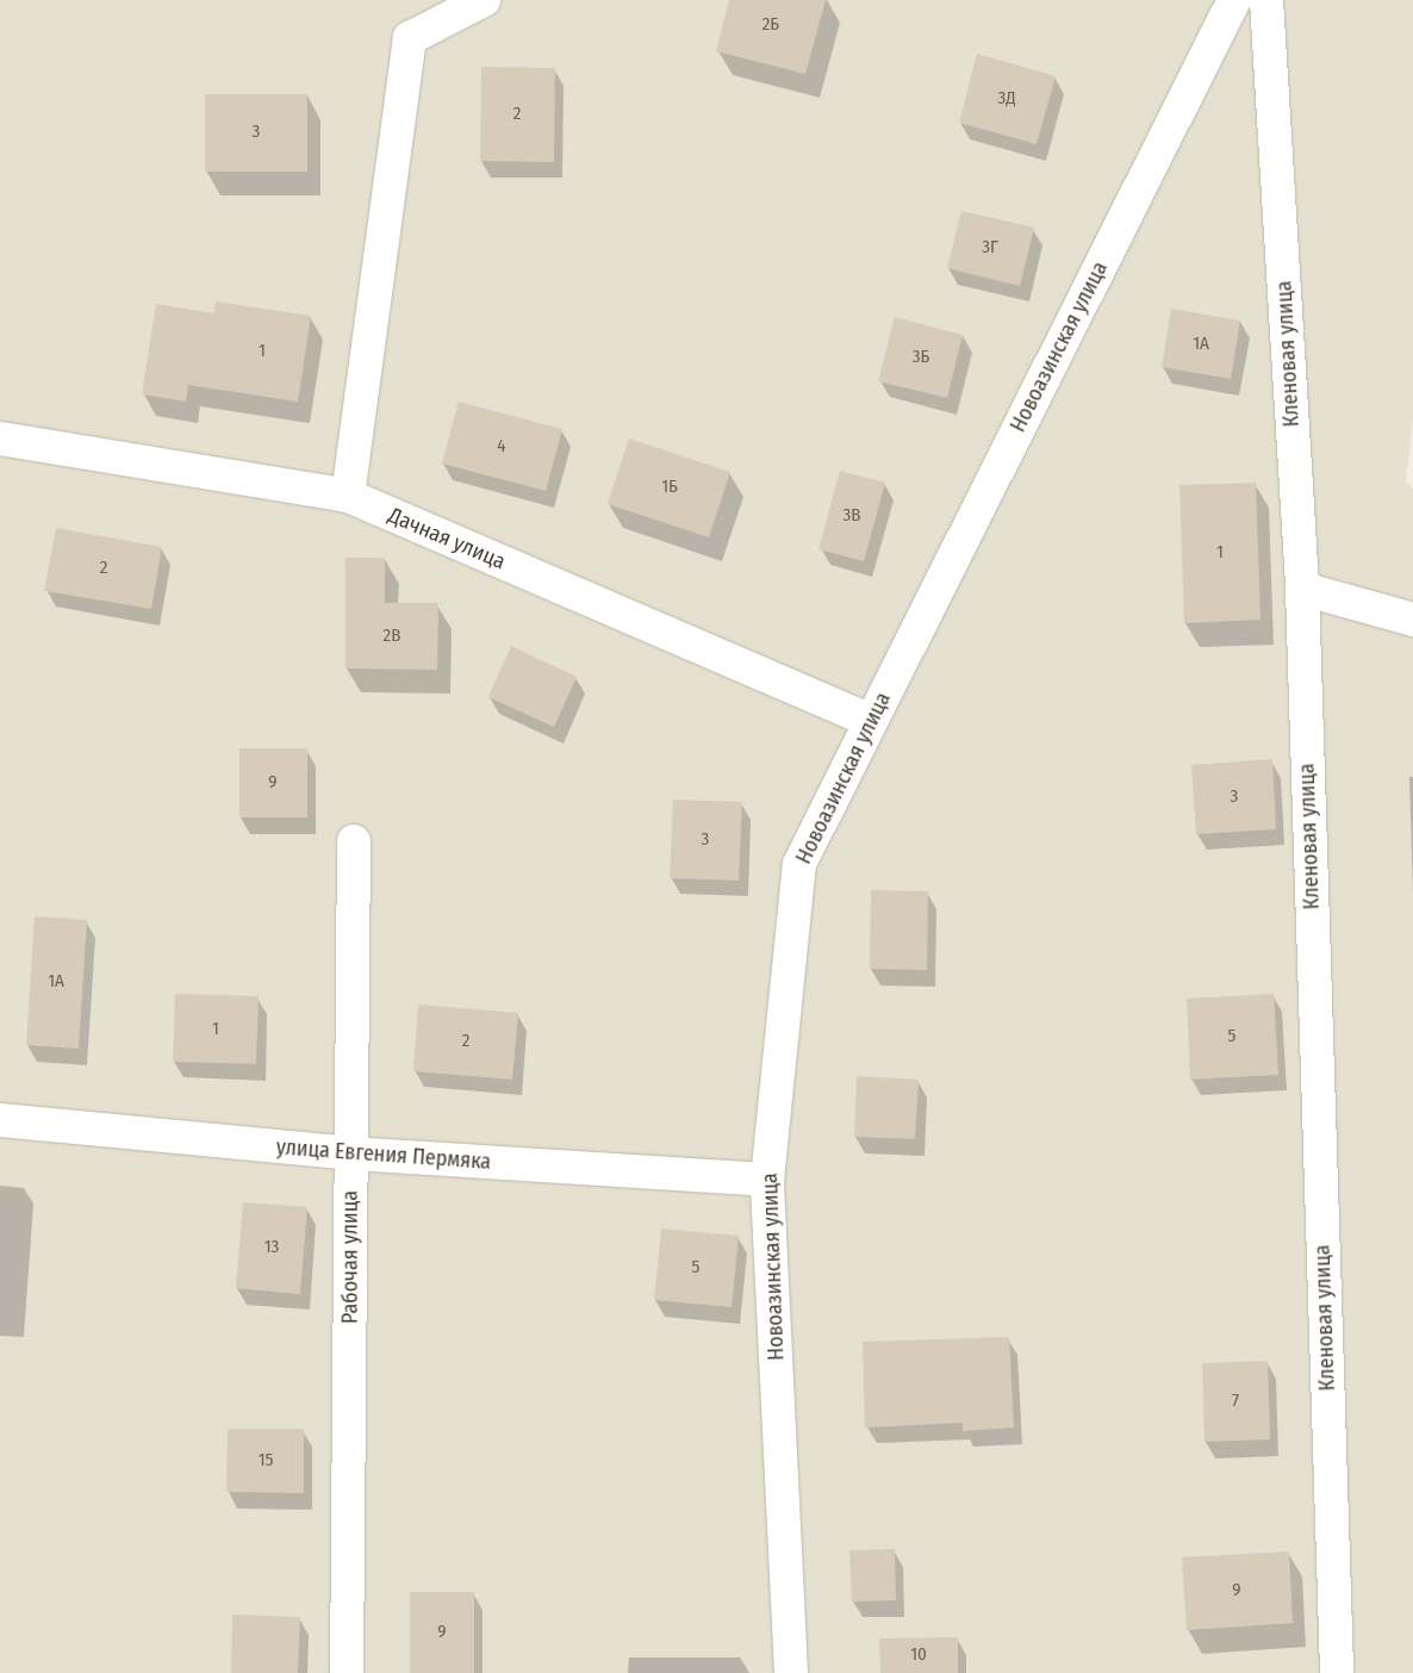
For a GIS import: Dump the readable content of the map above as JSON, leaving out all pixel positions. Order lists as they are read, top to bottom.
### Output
{
  "streets": {
    "street": [
      "Новоазинская улица",
      "Кленовая улица",
      "Дачная улица",
      "улица Евгения Пермяка",
      "Рабочая улица"
    ]
  },
  "crossings": [
    ["Новоазинская улица", "Дачная улица"],
    ["Новоазинская улица", "улица Евгения Пермяка"],
    ["улица Евгения Пермяка", "Рабочая улица"]
  ],
  "house_numbers": [
    "2Б",
    "3Д",
    "2",
    "3",
    "3Г",
    "1А",
    "1",
    "3Б",
    "4",
    "1Б",
    "3В",
    "1",
    "2",
    "2В",
    "9",
    "3",
    "3",
    "1А",
    "1",
    "5",
    "2",
    "13",
    "5",
    "7",
    "15",
    "9",
    "9",
    "10"
  ]
}
